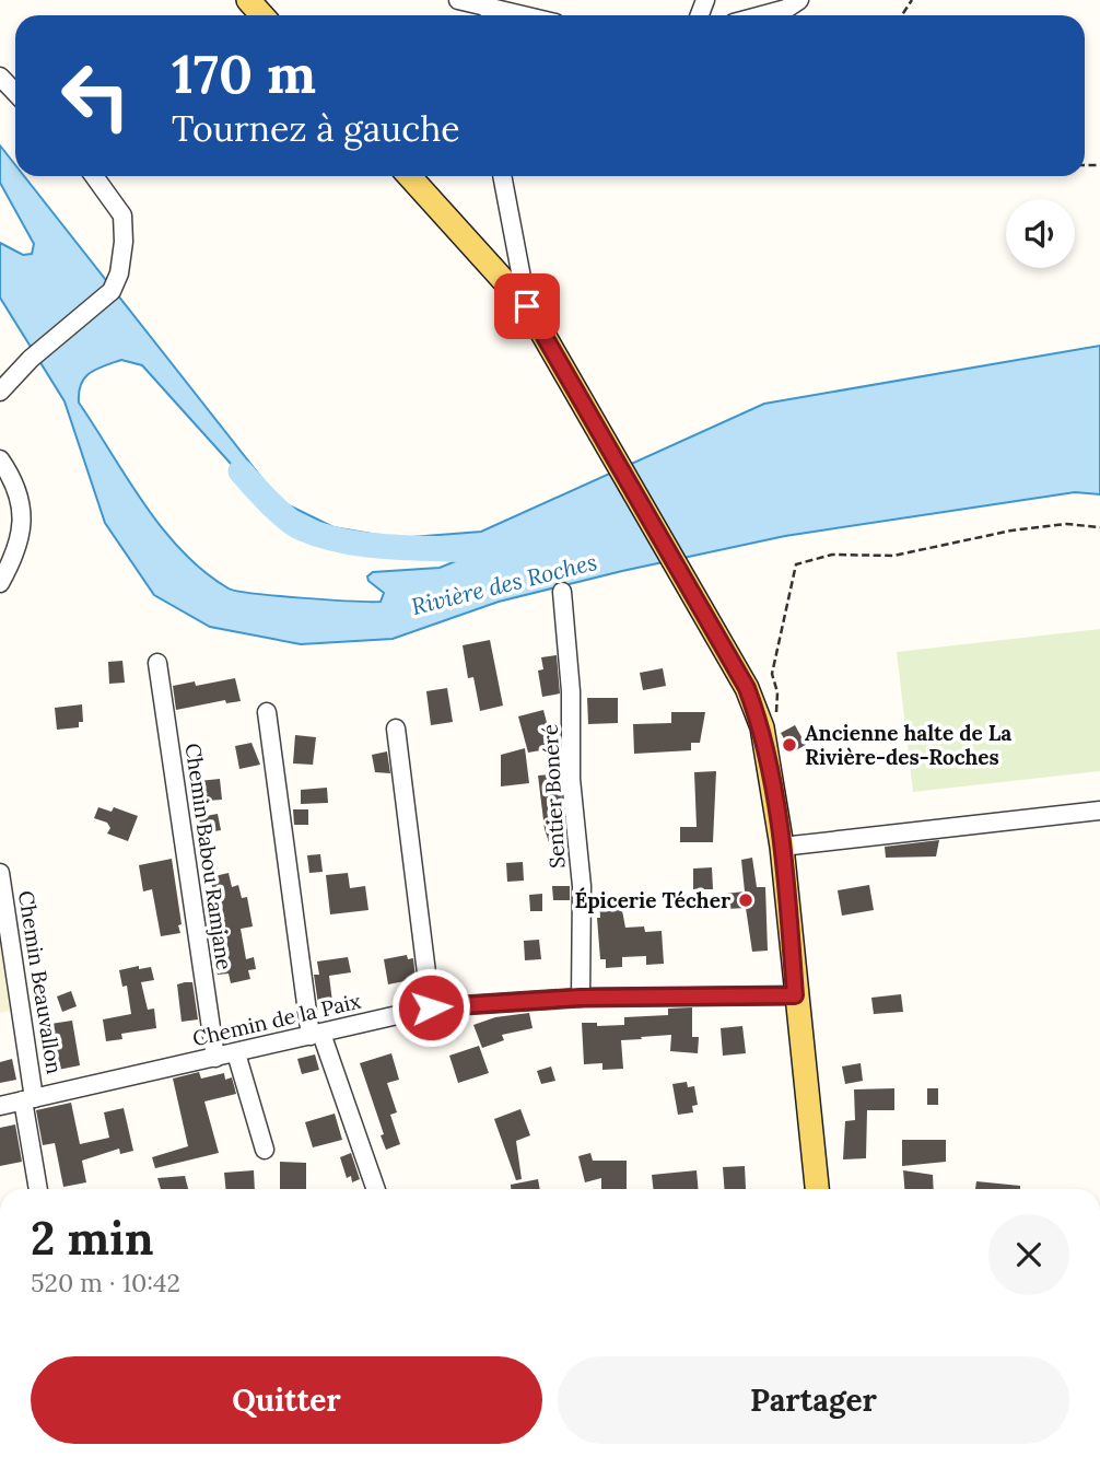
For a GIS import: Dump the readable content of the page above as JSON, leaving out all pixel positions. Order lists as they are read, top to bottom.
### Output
{
  "streets": {
    "street": [
      "Sentier Bonéré",
      "Chemin Babou Ramjane",
      "Chemin Beauvallon",
      "Chemin de la Paix"
    ]
  },
  "crossings": [
    ["Sentier Bonéré", "Chemin de la Paix"],
    ["Chemin Babou Ramjane", "Chemin de la Paix"],
    ["Chemin Beauvallon", "Chemin de la Paix"]
  ],
  "water": ["Rivière des Roches"],
  "places": ["Ancienne halte de La Rivière-des-Roches", "Épicerie Técher"],
  "page": {
    "turn": ["170 m", "Tournez à gauche"],
    "heading": ["2 min", "520 m · 10:42"],
    "buttons": ["Quitter", "Partager"]
  }
}
